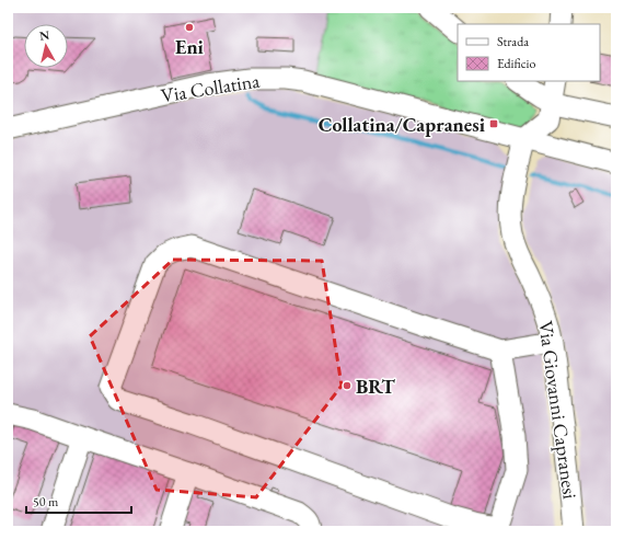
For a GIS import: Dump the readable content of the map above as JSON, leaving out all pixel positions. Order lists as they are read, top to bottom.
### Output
{
  "streets": {
    "street": ["Via Collatina", "Via Giovanni Capranesi"]
  },
  "crossings": [
    ["Via Collatina", "Via Giovanni Capranesi"]
  ],
  "places": {
    "other": ["Eni", "BRT"],
    "transit": ["Collatina/Capranesi"]
  },
  "legend": ["Strada", "Edificio"],
  "scale_bar": "50 m",
  "north": "top"
}
